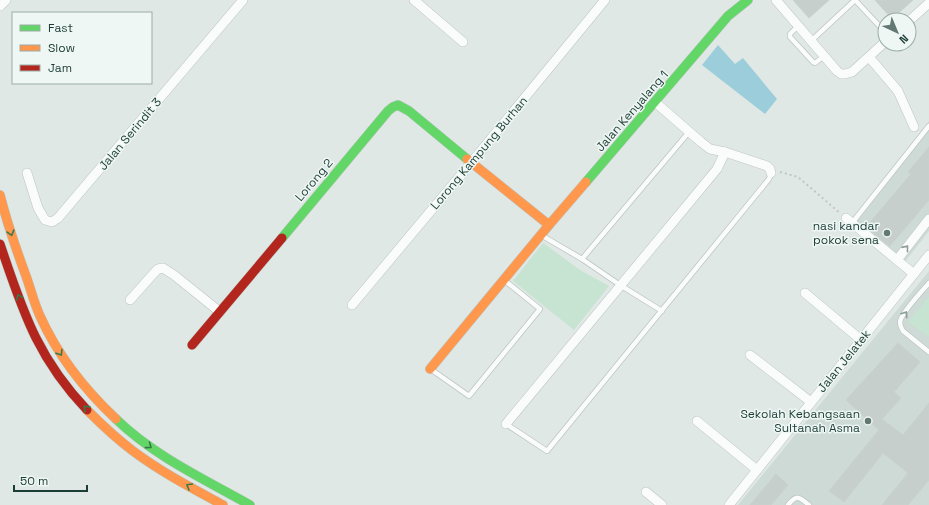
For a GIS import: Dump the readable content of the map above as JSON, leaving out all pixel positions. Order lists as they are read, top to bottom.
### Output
{
  "streets": {
    "street": [
      "Jalan Kenyalang 1",
      "Jalan Serindit 3",
      "Lorong Kampung Burhan",
      "Lorong 2",
      "Jalan Jelatek"
    ]
  },
  "crossings": [
    ["Lorong Kampung Burhan", "Lorong 2"]
  ],
  "places": ["nasi kandar pokok sena", "Sekolah Kebangsaan Sultanah Asma"],
  "legend": ["Fast", "Slow", "Jam"],
  "scale_bar": "50 m",
  "north": "bottom right"
}
